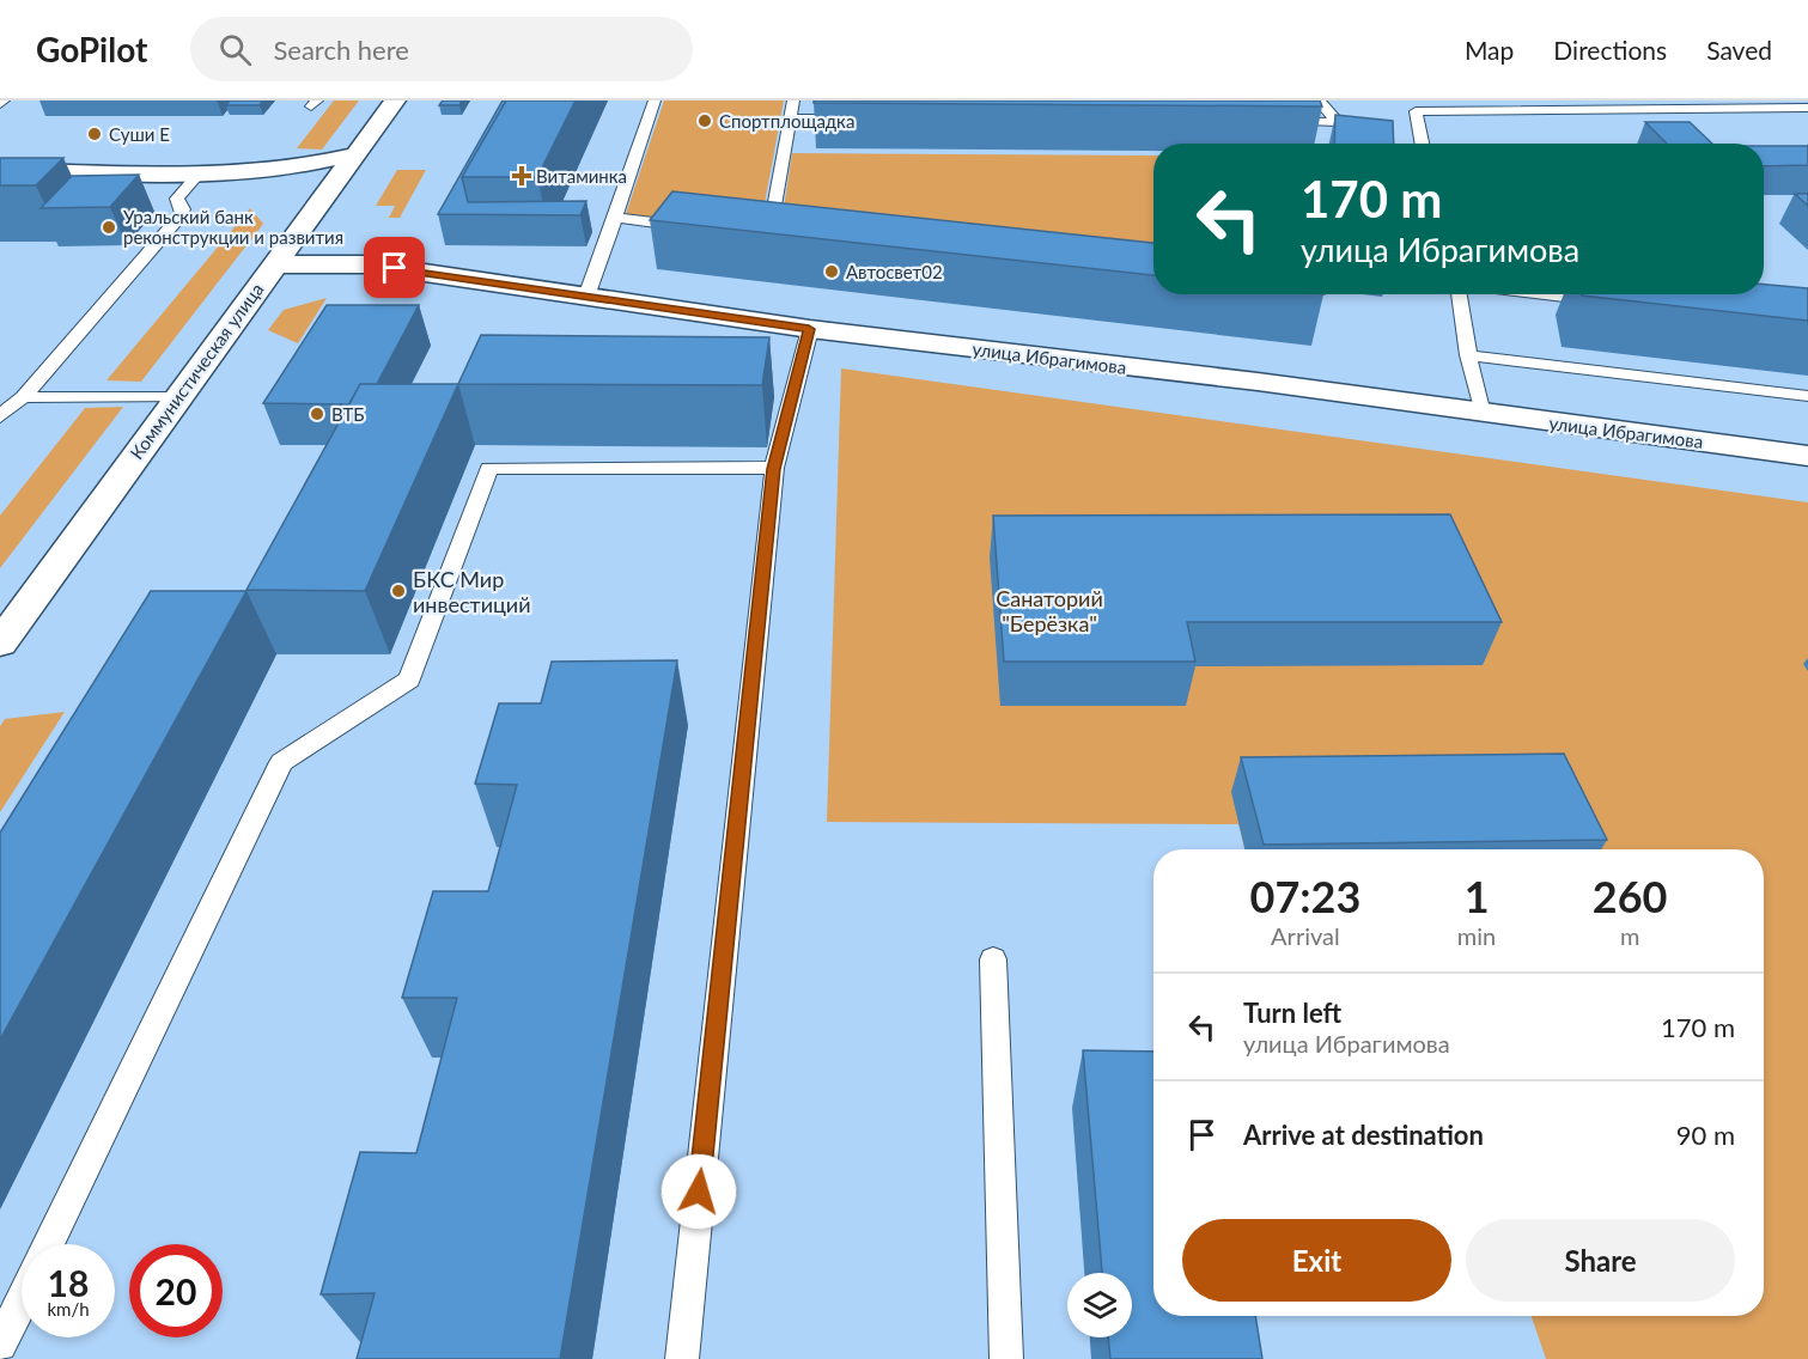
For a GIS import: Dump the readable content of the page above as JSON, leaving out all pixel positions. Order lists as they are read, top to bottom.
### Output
{
  "streets": {
    "main road": ["улица Ибрагимова", "Коммунистическая улица"]
  },
  "crossings": [
    ["улица Ибрагимова", "Коммунистическая улица"]
  ],
  "parks": ["Санаторий \"Берёзка\""],
  "places": {
    "other": [
      "Спортплощадка",
      "Суши Е",
      "Уральский банк реконструкции и развития",
      "Автосвет02",
      "ВТБ",
      "БКС Мир инвестиций"
    ],
    "health": ["Витаминка"]
  },
  "page": {
    "header": "GoPilot",
    "search": "Search here",
    "nav": ["Map", "Directions", "Saved"],
    "turn": ["170 m", "улица Ибрагимова"],
    "eta": [
      "07:23",
      "Arrival",
      "1",
      "min",
      "260",
      "m"
    ],
    "list": [
      {
        "name": "Turn left",
        "note": "улица Ибрагимова",
        "value": "170 m"
      },
      {
        "name": "Arrive at destination",
        "value": "90 m"
      }
    ],
    "buttons": ["Exit", "Share"],
    "speed": "18 km/h",
    "limit": "20"
  }
}
